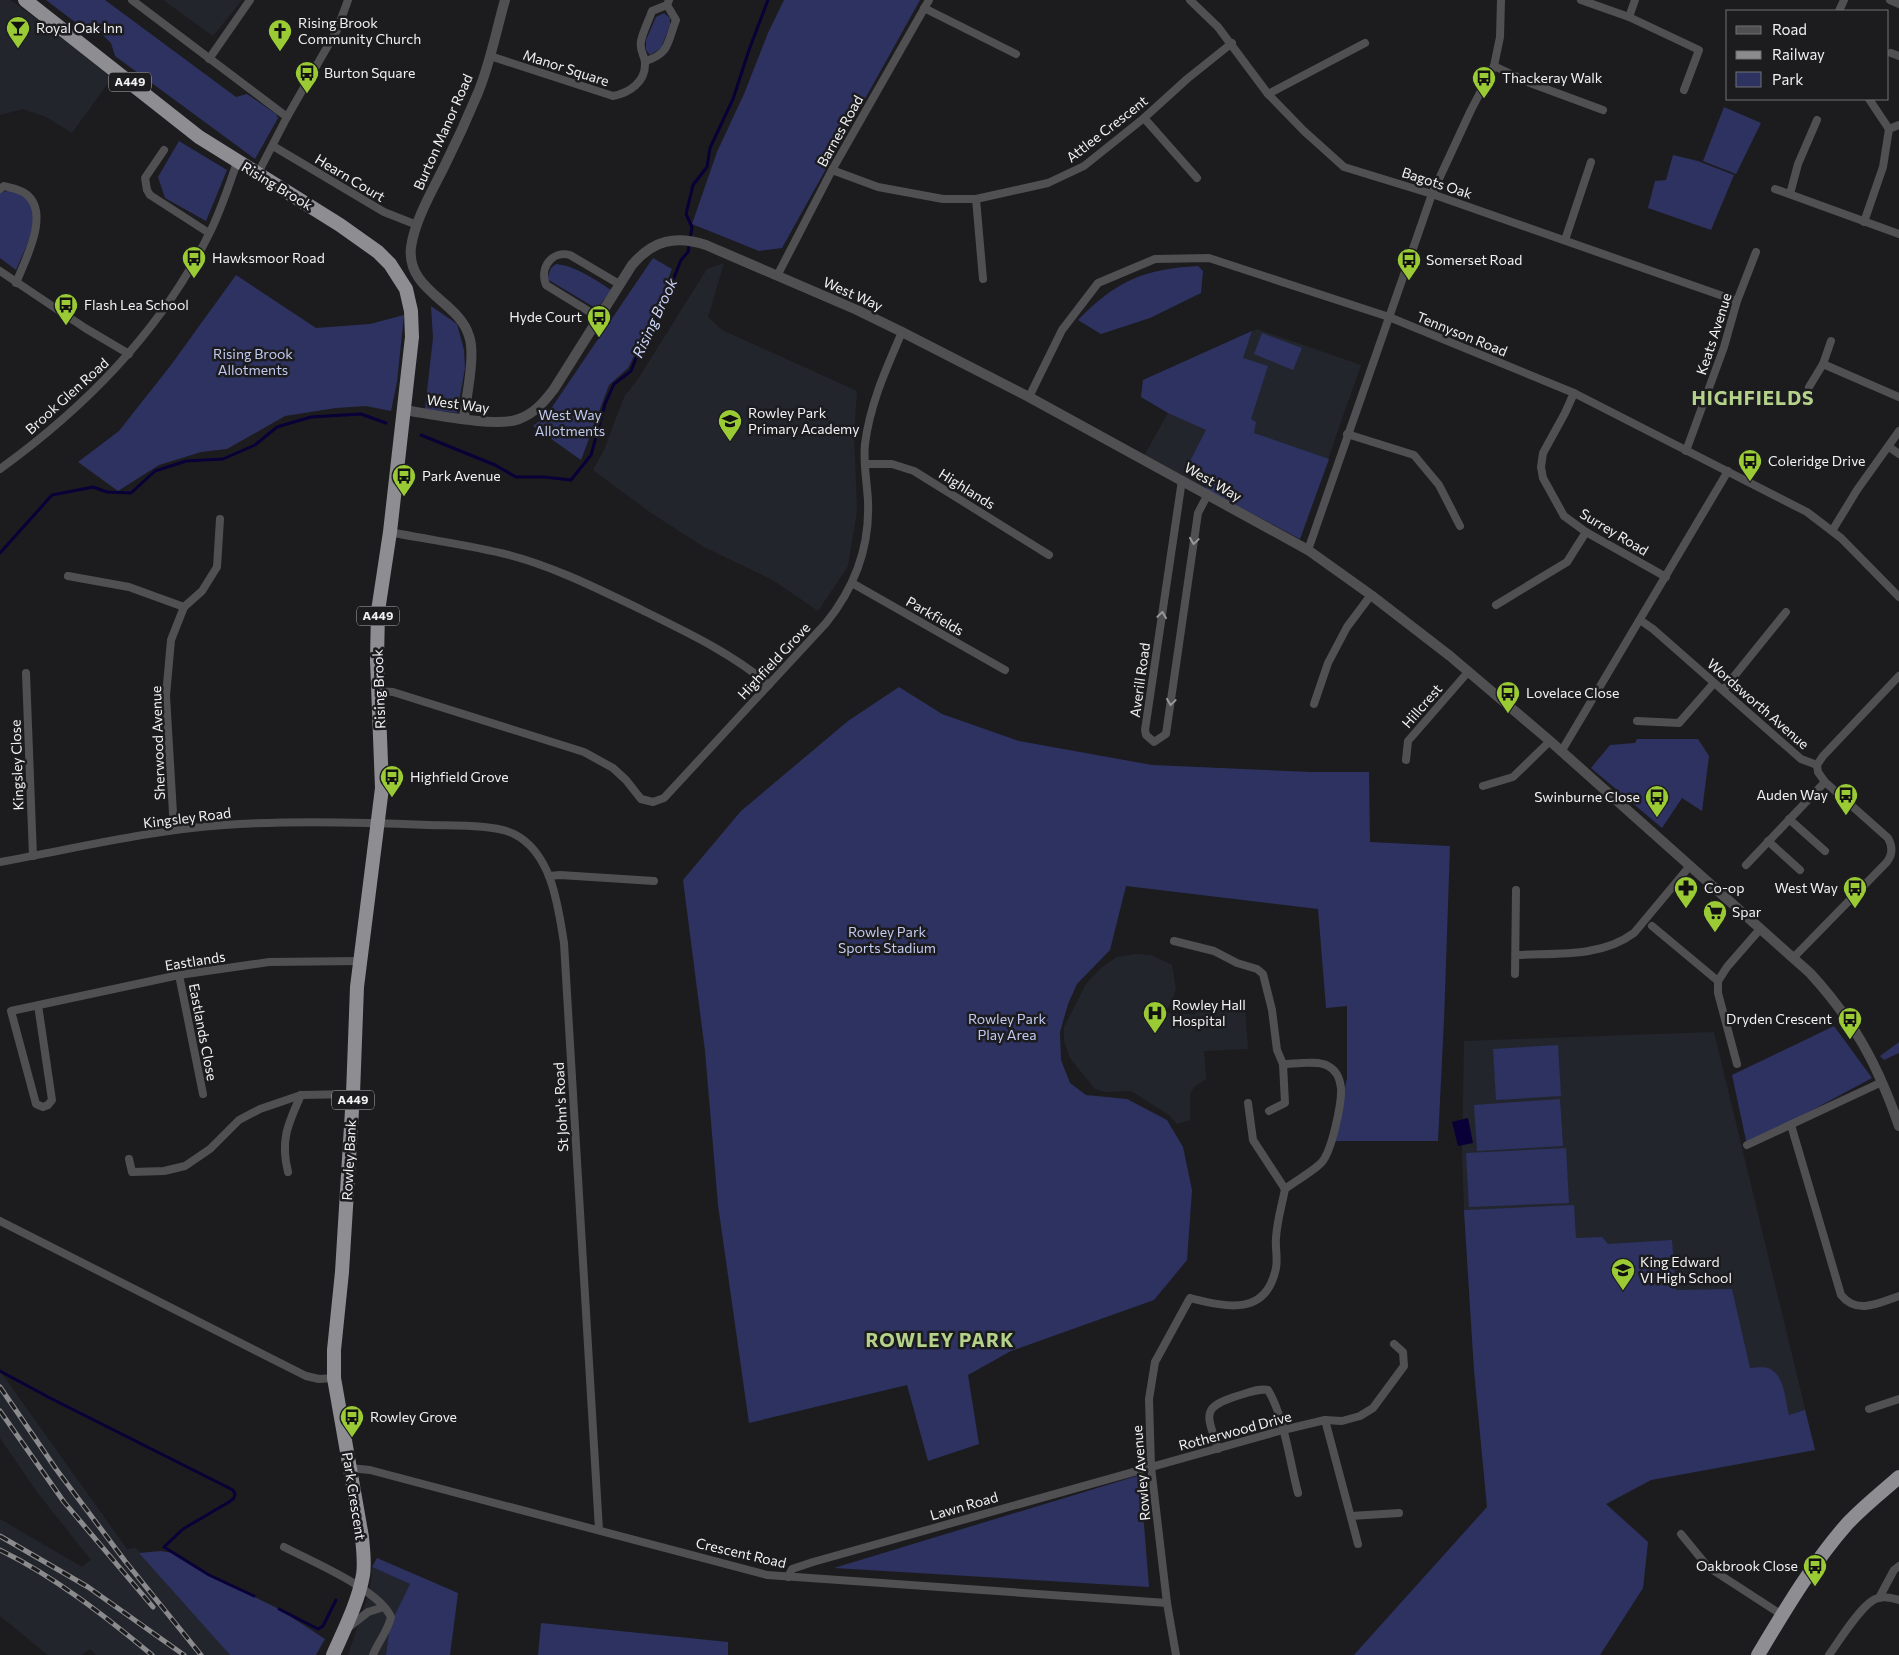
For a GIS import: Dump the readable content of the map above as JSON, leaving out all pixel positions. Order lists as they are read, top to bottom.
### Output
{
  "streets": {
    "highway": [
      "A449",
      "Rising Brook",
      "Rowley Bank",
      "Park Crescent"
    ],
    "street": [
      "Manor Square",
      "Attlee Crescent",
      "Barnes Road",
      "Burton Manor Road",
      "Hearn Court",
      "Bagots Oak",
      "West Way",
      "Tennyson Road",
      "Keats Avenue",
      "Brook Glen Road",
      "Highlands",
      "Surrey Road",
      "Parkfields",
      "Highfield Grove",
      "Averill Road",
      "Wordsworth Avenue",
      "Hillcrest",
      "Sherwood Avenue",
      "Kingsley Close",
      "Kingsley Road",
      "Eastlands",
      "Eastlands Close",
      "St John's Road",
      "Rotherwood Drive",
      "Rowley Avenue",
      "Lawn Road",
      "Crescent Road"
    ]
  },
  "crossings": [
    ["Manor Square", "Burton Manor Road"],
    ["A449", "Park Crescent"],
    ["Attlee Crescent", "Barnes Road"],
    ["Attlee Crescent", "Bagots Oak"],
    ["Barnes Road", "West Way"],
    ["Burton Manor Road", "Hearn Court"],
    ["Burton Manor Road", "West Way"],
    ["Bagots Oak", "Keats Avenue"],
    ["Rising Brook", "West Way"],
    ["Rising Brook", "Brook Glen Road"],
    ["Rising Brook", "Highfield Grove"],
    ["Rising Brook", "Kingsley Road"],
    ["Rising Brook", "St John's Road"],
    ["Rising Brook", "Rowley Bank"],
    ["West Way", "Tennyson Road"],
    ["West Way", "Highfield Grove"],
    ["West Way", "Averill Road"],
    ["West Way", "Wordsworth Avenue"],
    ["West Way", "Hillcrest"],
    ["Tennyson Road", "Keats Avenue"],
    ["Tennyson Road", "Surrey Road"],
    ["Highlands", "Highfield Grove"],
    ["Parkfields", "Highfield Grove"],
    ["Sherwood Avenue", "Kingsley Road"],
    ["Kingsley Close", "Kingsley Road"],
    ["Kingsley Road", "St John's Road"],
    ["Kingsley Road", "Rowley Bank"],
    ["Eastlands", "Eastlands Close"],
    ["Eastlands", "Rowley Bank"],
    ["St John's Road", "Rowley Bank"],
    ["St John's Road", "Crescent Road"],
    ["Rowley Bank", "Park Crescent"],
    ["Rotherwood Drive", "Rowley Avenue"],
    ["Rotherwood Drive", "Lawn Road"],
    ["Rowley Avenue", "Lawn Road"],
    ["Rowley Avenue", "Crescent Road"],
    ["Park Crescent", "Crescent Road"],
    ["Lawn Road", "Crescent Road"]
  ],
  "districts": ["HIGHFIELDS", "ROWLEY PARK"],
  "water": ["Rising Brook"],
  "parks": [
    "Rising Brook Allotments",
    "West Way Allotments",
    "Rowley Park Sports Stadium",
    "Rowley Park Play Area"
  ],
  "places": {
    "bar": ["Royal Oak Inn"],
    "church": ["Rising Brook Community Church"],
    "bus stop": [
      "Burton Square",
      "Thackeray Walk",
      "Hawksmoor Road",
      "Somerset Road",
      "Flash Lea School",
      "Hyde Court",
      "Coleridge Drive",
      "Park Avenue",
      "Lovelace Close",
      "Highfield Grove",
      "Auden Way",
      "Swinburne Close",
      "West Way",
      "Dryden Crescent",
      "Rowley Grove",
      "Oakbrook Close"
    ],
    "school or university": ["Rowley Park Primary Academy", "King Edward VI High School"],
    "pharmacy": ["Co-op"],
    "supermarket": ["Spar"],
    "hospital": ["Rowley Hall Hospital"]
  },
  "legend": ["Road", "Railway", "Park"]
}
